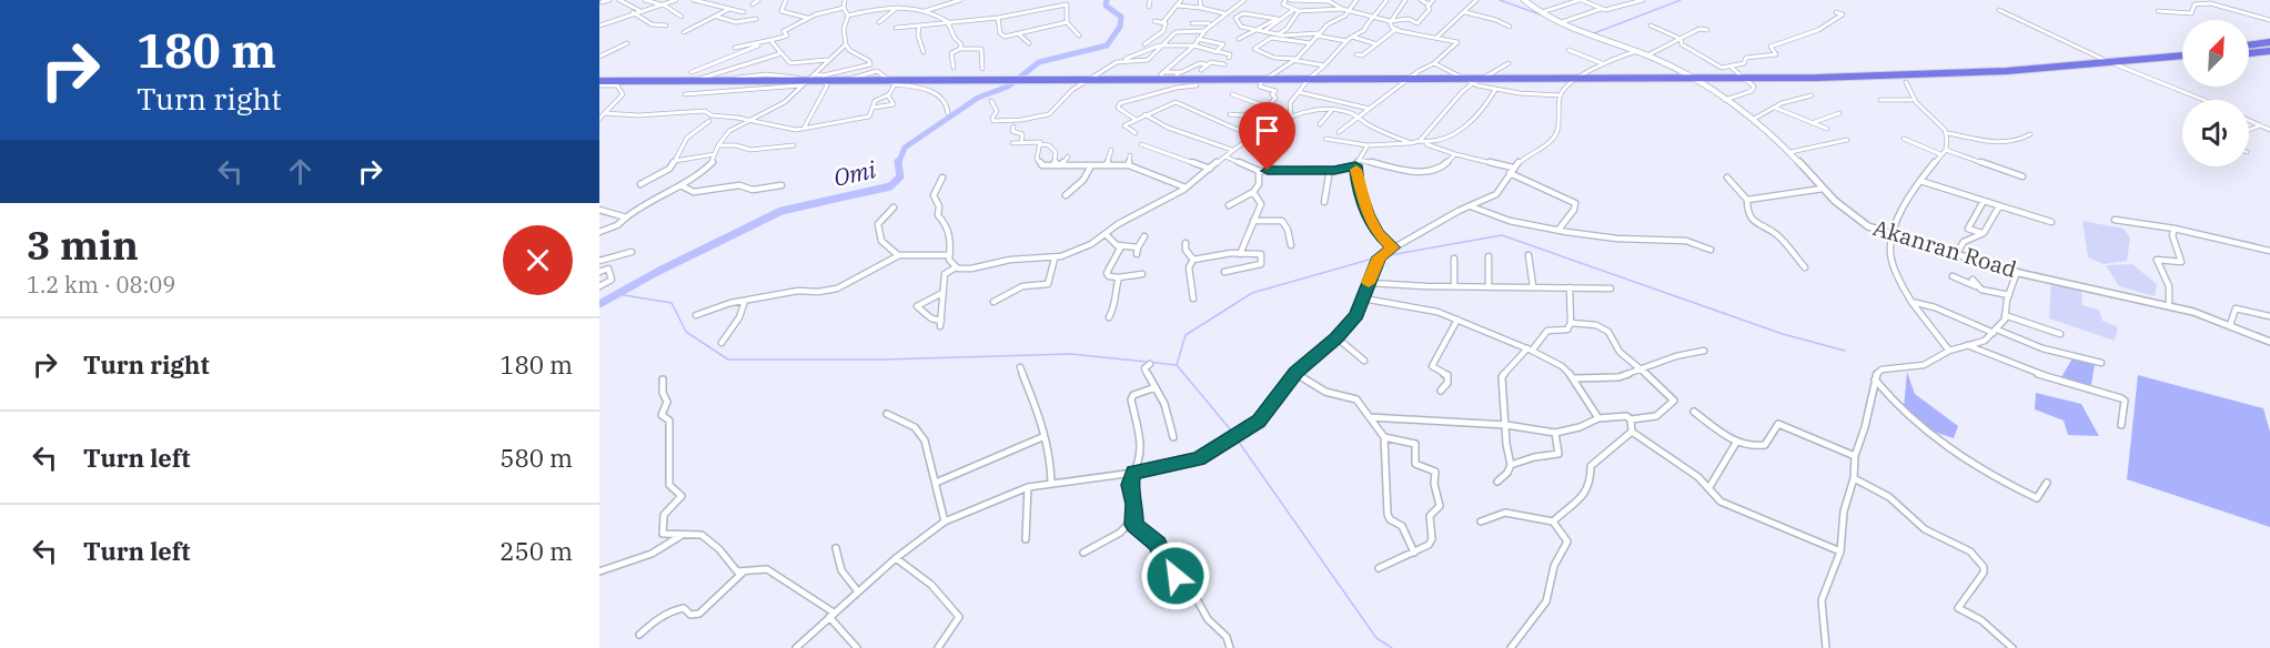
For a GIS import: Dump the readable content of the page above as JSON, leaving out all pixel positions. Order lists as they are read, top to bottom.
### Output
{
  "streets": {
    "main road": ["Akanran Road"]
  },
  "water": ["Omi"],
  "north": "top right",
  "page": {
    "turn": ["180 m", "Turn right"],
    "heading": ["3 min", "1.2 km · 08:09"],
    "list": [
      {
        "name": "Turn right",
        "value": "180 m"
      },
      {
        "name": "Turn left",
        "value": "580 m"
      },
      {
        "name": "Turn left",
        "value": "250 m"
      }
    ]
  }
}
